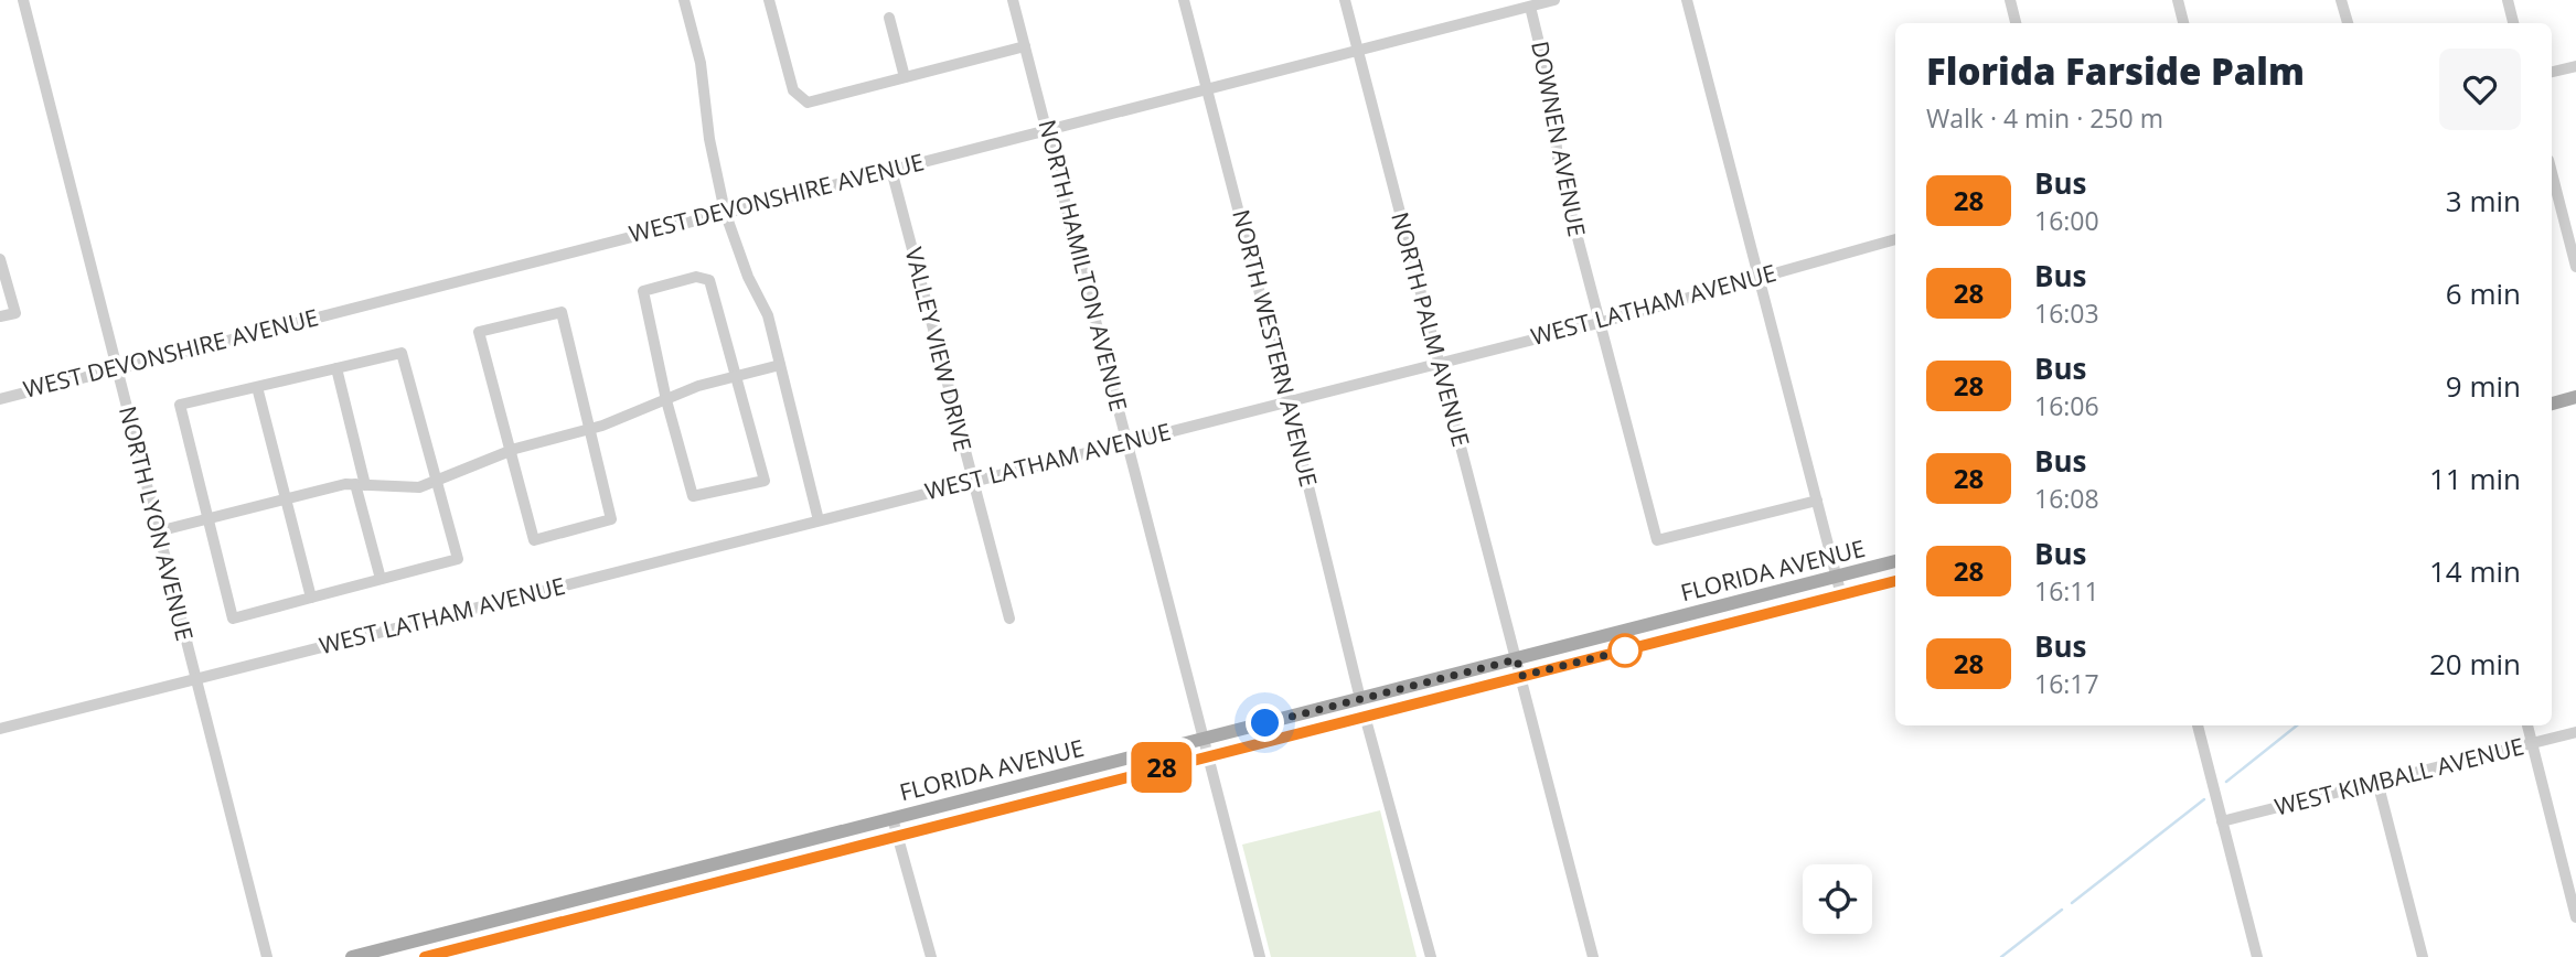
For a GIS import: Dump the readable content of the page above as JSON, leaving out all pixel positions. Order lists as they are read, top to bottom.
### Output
{
  "streets": {
    "main road": ["FLORIDA AVENUE"],
    "street": [
      "DOWNEN AVENUE",
      "WEST DEVONSHIRE AVENUE",
      "NORTH HAMILTON AVENUE",
      "WEST LATHAM AVENUE",
      "NORTH PALM AVENUE",
      "NORTH WESTERN AVENUE",
      "VALLEY VIEW DRIVE",
      "NORTH LYON AVENUE",
      "WEST KIMBALL AVENUE"
    ]
  },
  "crossings": [
    ["DOWNEN AVENUE", "WEST DEVONSHIRE AVENUE"],
    ["DOWNEN AVENUE", "WEST LATHAM AVENUE"],
    ["WEST DEVONSHIRE AVENUE", "NORTH HAMILTON AVENUE"],
    ["WEST DEVONSHIRE AVENUE", "NORTH PALM AVENUE"],
    ["WEST DEVONSHIRE AVENUE", "NORTH WESTERN AVENUE"],
    ["WEST DEVONSHIRE AVENUE", "VALLEY VIEW DRIVE"],
    ["WEST DEVONSHIRE AVENUE", "NORTH LYON AVENUE"],
    ["NORTH HAMILTON AVENUE", "WEST LATHAM AVENUE"],
    ["NORTH HAMILTON AVENUE", "FLORIDA AVENUE"],
    ["WEST LATHAM AVENUE", "NORTH PALM AVENUE"],
    ["WEST LATHAM AVENUE", "NORTH WESTERN AVENUE"],
    ["WEST LATHAM AVENUE", "VALLEY VIEW DRIVE"],
    ["WEST LATHAM AVENUE", "NORTH LYON AVENUE"],
    ["NORTH PALM AVENUE", "FLORIDA AVENUE"],
    ["NORTH WESTERN AVENUE", "FLORIDA AVENUE"]
  ],
  "lines": ["bus line 28"],
  "page": {
    "on_map": "28",
    "heading": ["Florida Farside Palm", "Walk · 4 min · 250 m"],
    "list": [
      {
        "mark": "28",
        "name": "Bus",
        "note": "16:00",
        "value": "3 min"
      },
      {
        "mark": "28",
        "name": "Bus",
        "note": "16:03",
        "value": "6 min"
      },
      {
        "mark": "28",
        "name": "Bus",
        "note": "16:06",
        "value": "9 min"
      },
      {
        "mark": "28",
        "name": "Bus",
        "note": "16:08",
        "value": "11 min"
      },
      {
        "mark": "28",
        "name": "Bus",
        "note": "16:11",
        "value": "14 min"
      },
      {
        "mark": "28",
        "name": "Bus",
        "note": "16:17",
        "value": "20 min"
      }
    ]
  }
}
